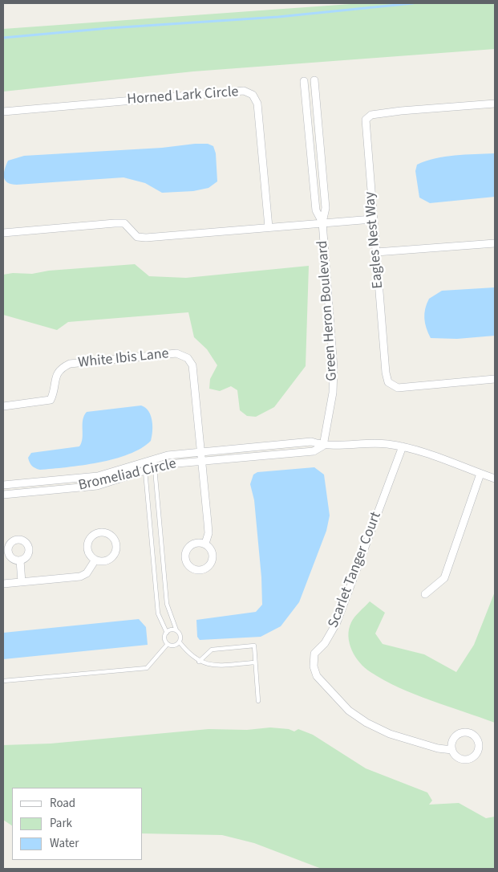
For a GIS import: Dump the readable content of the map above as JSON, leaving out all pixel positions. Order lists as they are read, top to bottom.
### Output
{
  "streets": {
    "street": [
      "Horned Lark Circle",
      "Eagles Nest Way",
      "Green Heron Boulevard",
      "White Ibis Lane",
      "Bromeliad Circle",
      "Scarlet Tanger Court"
    ]
  },
  "crossings": [
    ["Green Heron Boulevard", "Bromeliad Circle"],
    ["White Ibis Lane", "Bromeliad Circle"],
    ["Bromeliad Circle", "Scarlet Tanger Court"]
  ],
  "legend": ["Road", "Park", "Water"]
}
